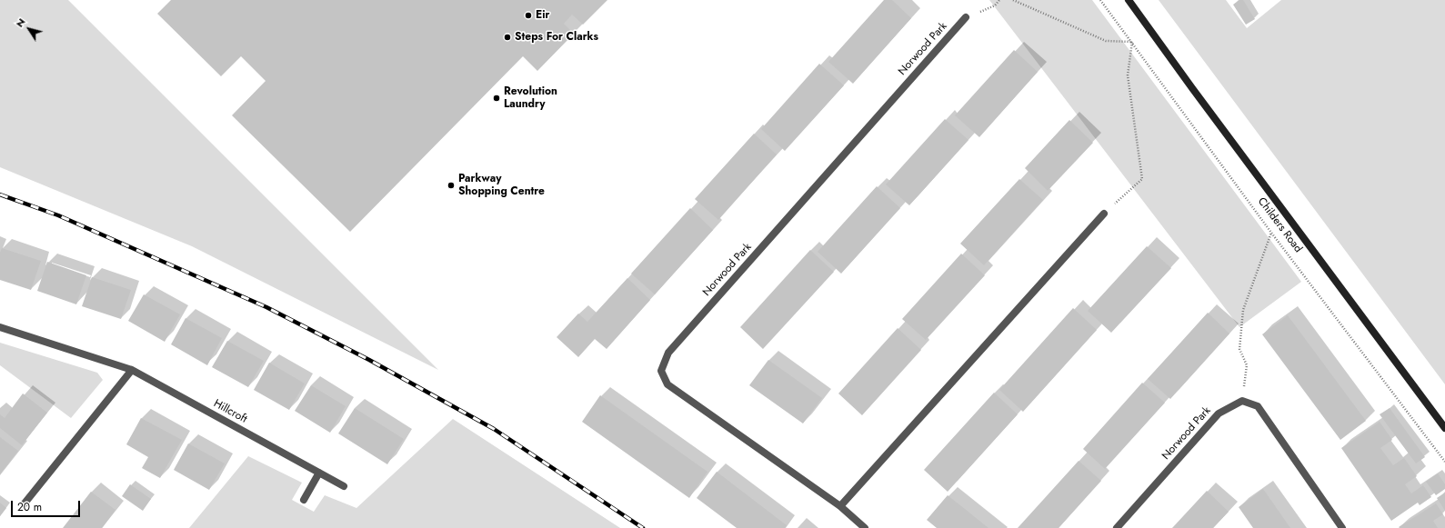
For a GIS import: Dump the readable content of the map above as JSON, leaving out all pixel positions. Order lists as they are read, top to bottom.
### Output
{
  "streets": {
    "main road": ["Childers Road"],
    "street": ["Norwood Park", "Hillcroft"]
  },
  "places": [
    "Eir",
    "Steps For Clarks",
    "Revolution Laundry",
    "Parkway Shopping Centre"
  ],
  "scale_bar": "20 m",
  "north": "top left"
}
